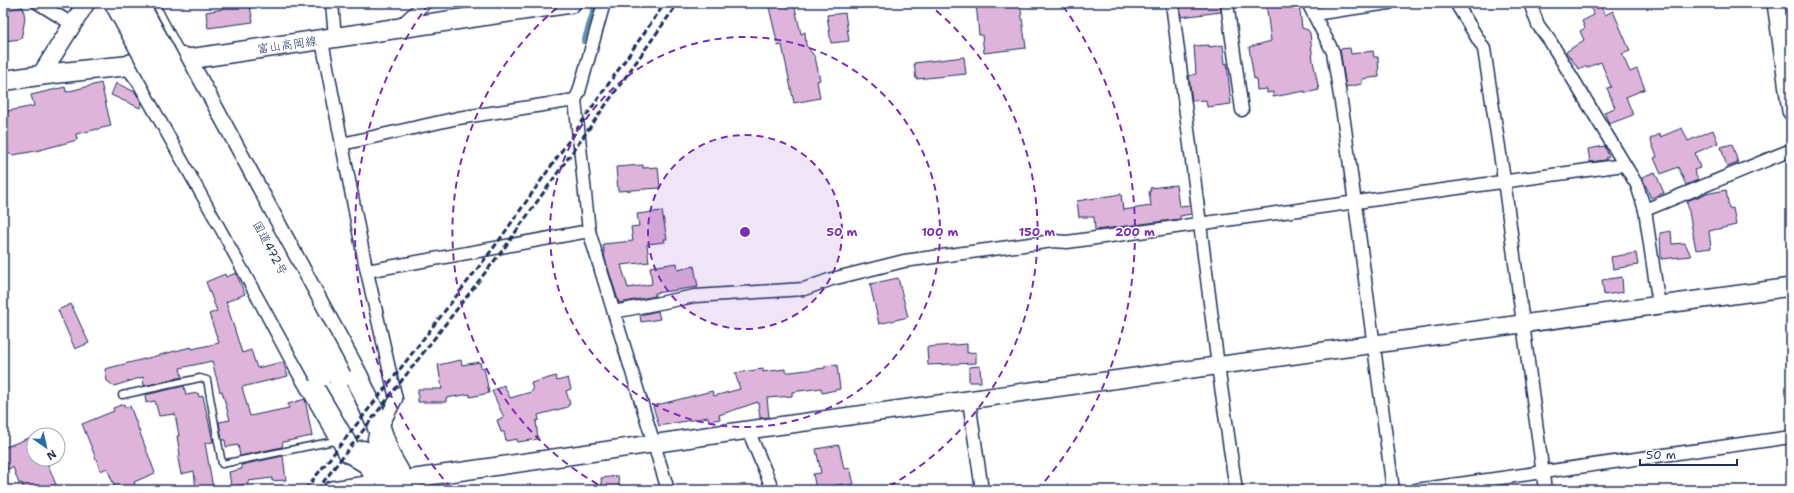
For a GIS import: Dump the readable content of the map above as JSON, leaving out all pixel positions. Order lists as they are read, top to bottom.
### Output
{
  "streets": {
    "highway": ["国道472号"],
    "main road": ["富山高岡線"]
  },
  "scale_bar": "50 m",
  "north": "bottom right",
  "rings": [
    "50 m",
    "100 m",
    "150 m",
    "200 m"
  ]
}
